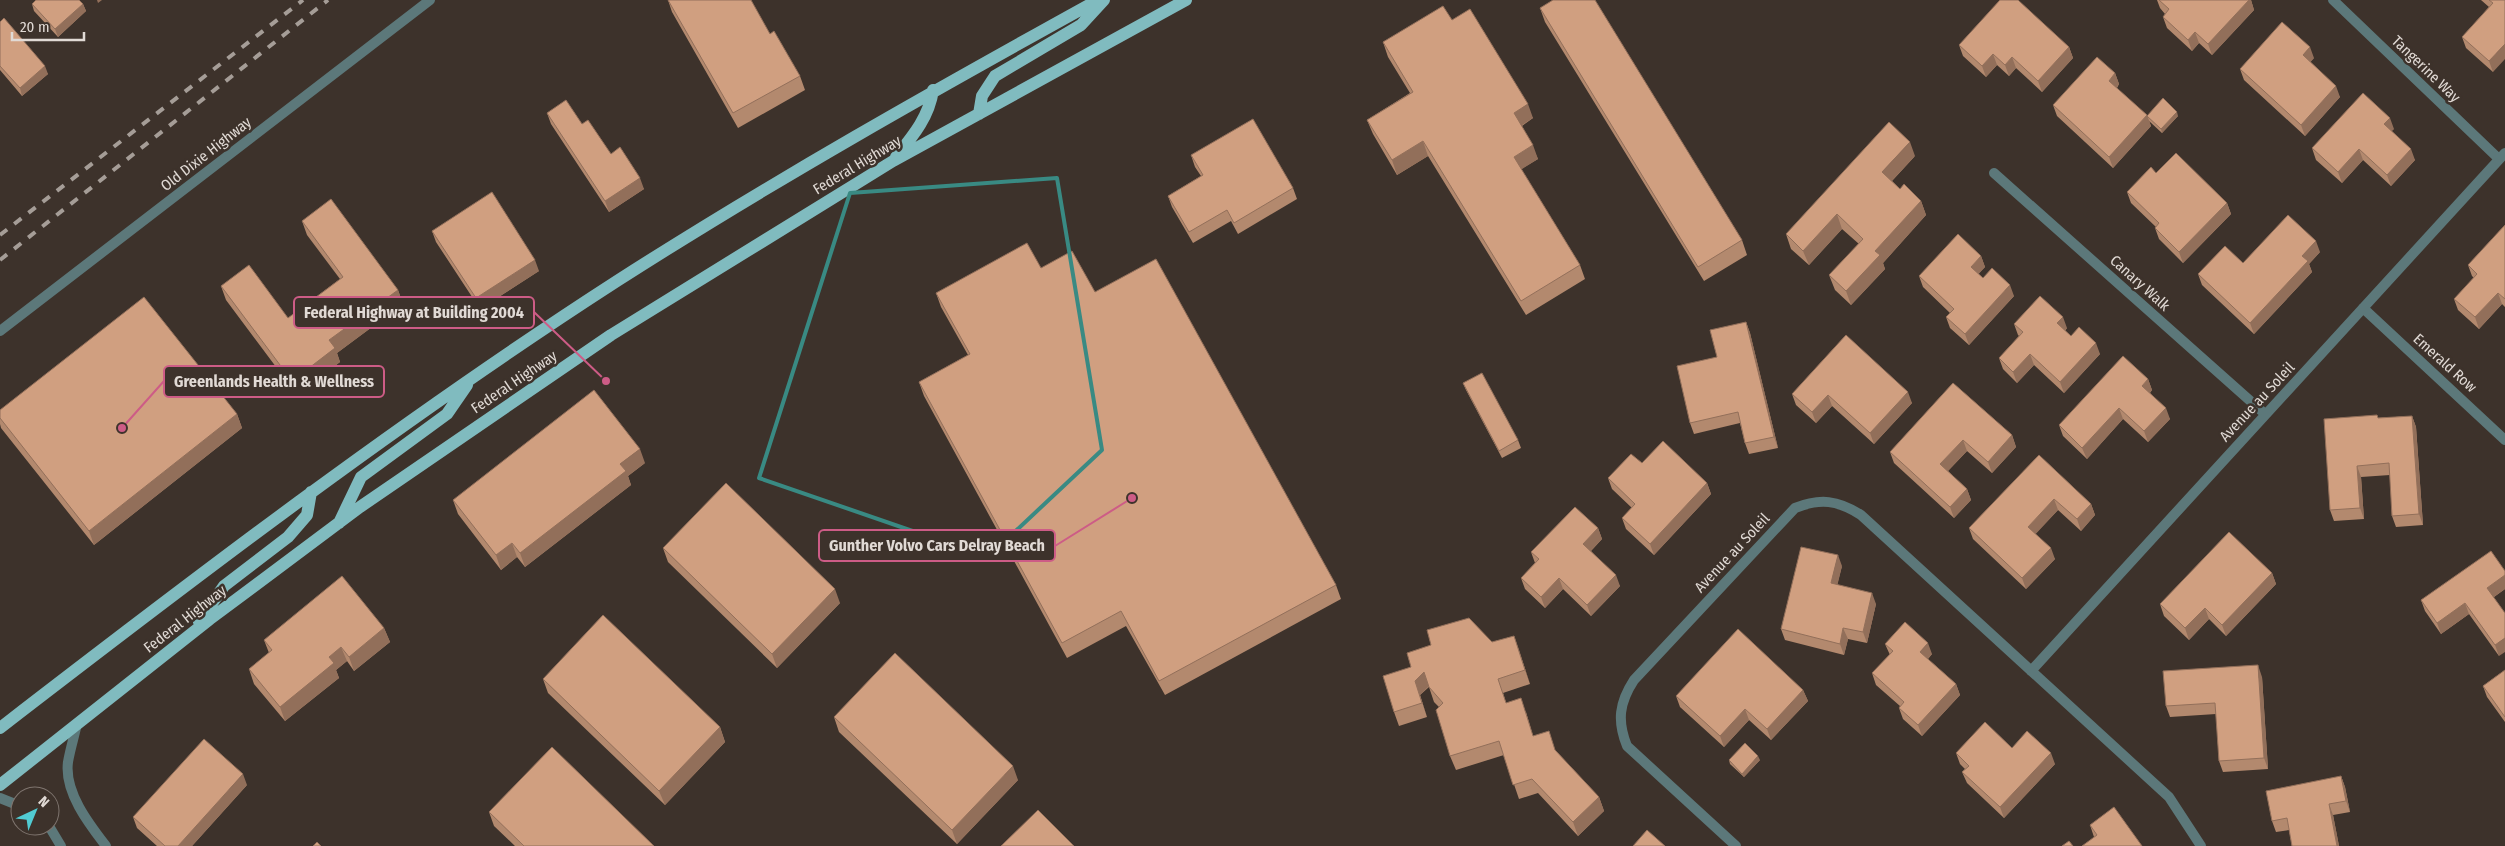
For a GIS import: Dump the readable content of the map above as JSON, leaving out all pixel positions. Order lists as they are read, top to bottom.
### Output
{
  "streets": {
    "main road": ["Federal Highway"],
    "street": [
      "Tangerine Way",
      "Old Dixie Highway",
      "Canary Walk",
      "Emerald Row",
      "Avenue au Soleil"
    ]
  },
  "crossings": [
    ["Tangerine Way", "Avenue au Soleil"],
    ["Canary Walk", "Avenue au Soleil"],
    ["Emerald Row", "Avenue au Soleil"]
  ],
  "places": ["Federal Highway at Building 2004", "Greenlands Health & Wellness", "Gunther Volvo Cars Delray Beach"],
  "scale_bar": "20 m",
  "north": "top right"
}
